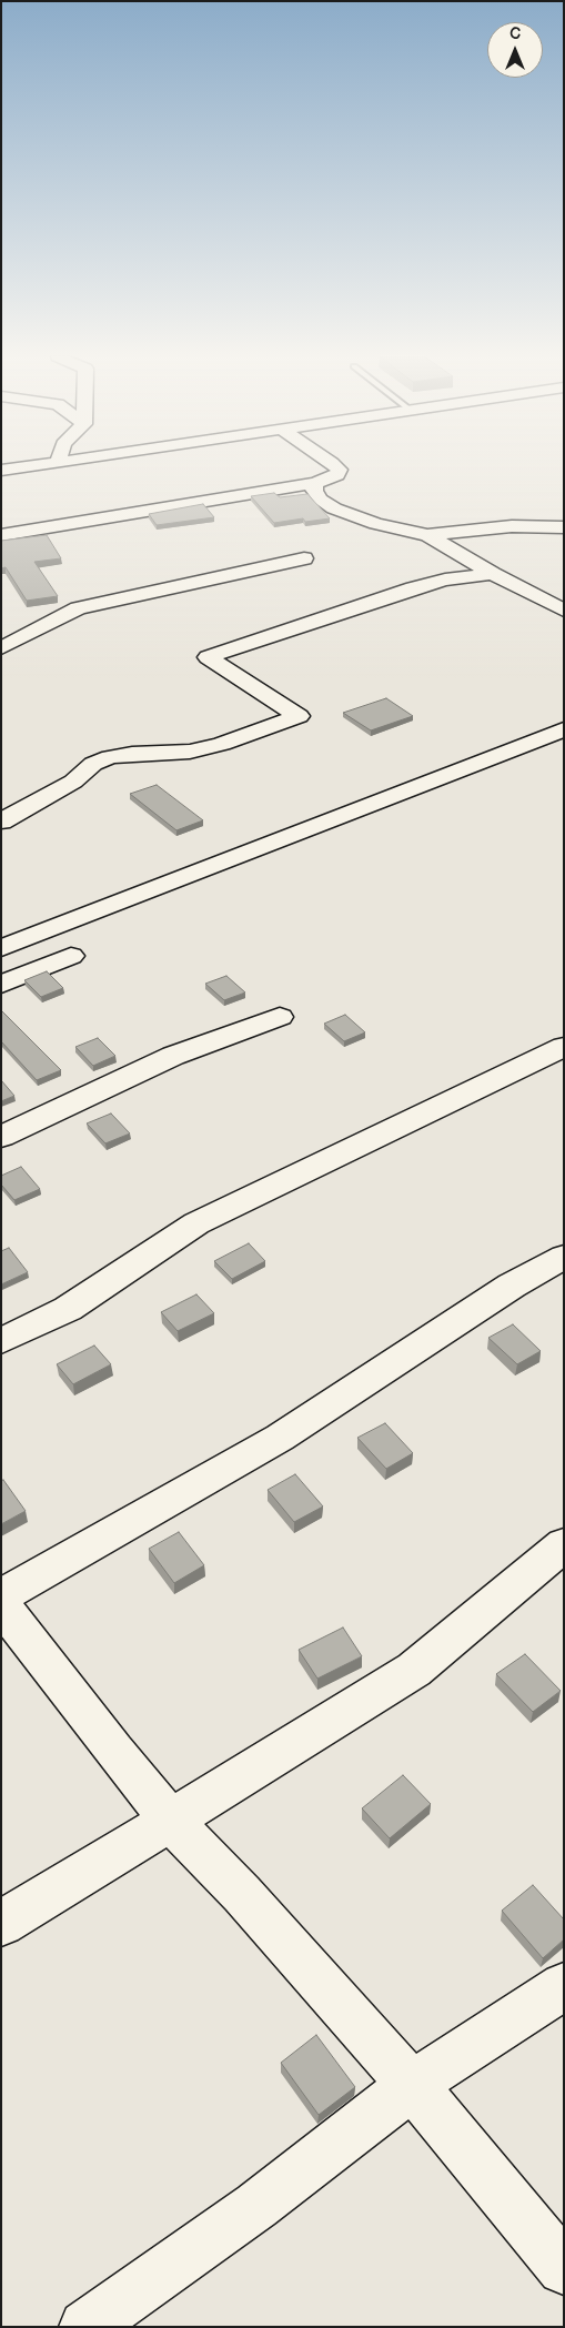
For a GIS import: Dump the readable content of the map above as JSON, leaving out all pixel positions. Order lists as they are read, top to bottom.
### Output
{
  "north": "top"
}
